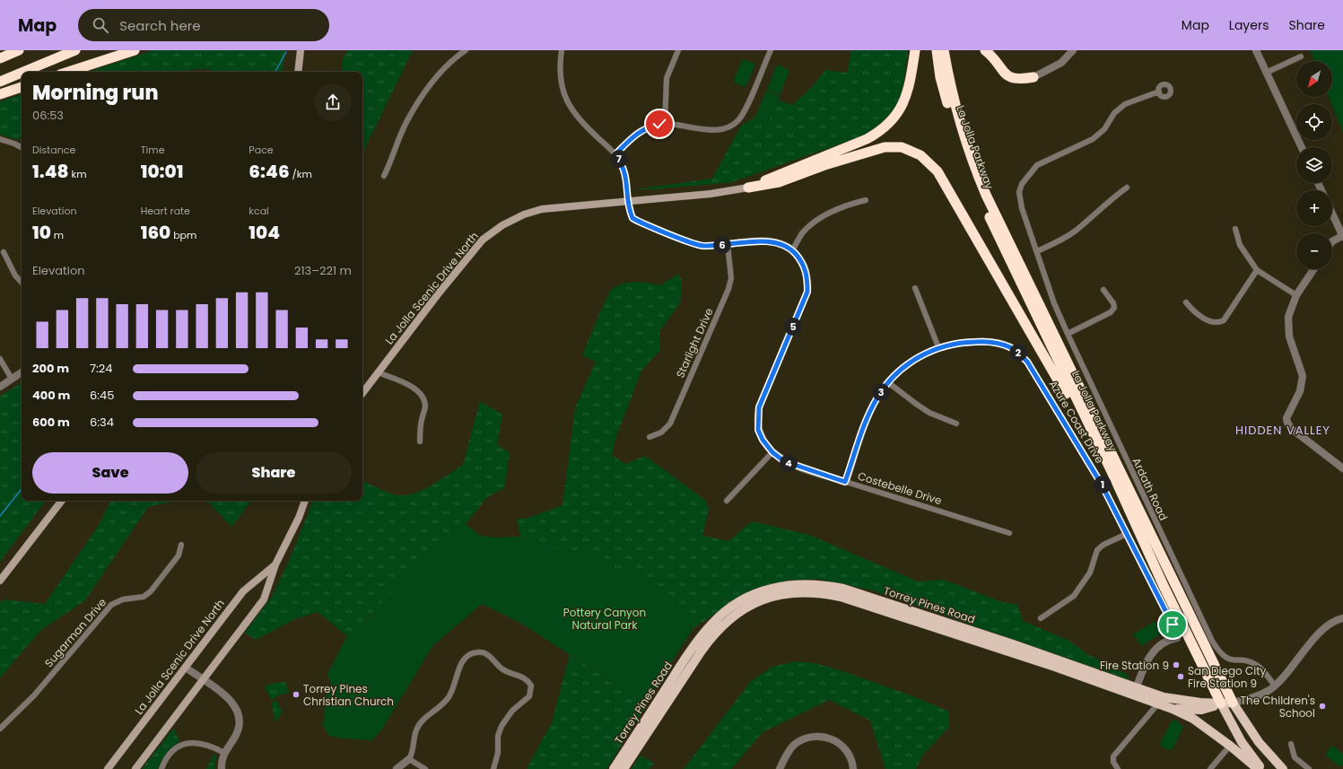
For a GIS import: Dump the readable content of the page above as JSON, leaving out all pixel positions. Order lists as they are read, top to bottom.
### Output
{
  "streets": {
    "highway": ["La Jolla Parkway"],
    "main road": ["La Jolla Scenic Drive North", "Torrey Pines Road"],
    "street": [
      "Starlight Drive",
      "Azure Coast Drive",
      "Costebelle Drive",
      "Ardath Road",
      "Sugarman Drive"
    ]
  },
  "crossings": [
    ["La Jolla Parkway", "Torrey Pines Road"],
    ["Azure Coast Drive", "Torrey Pines Road"]
  ],
  "districts": ["HIDDEN VALLEY"],
  "parks": ["Pottery Canyon Natural Park"],
  "places": [
    "Fire Station 9",
    "San Diego City Fire Station 9",
    "Torrey Pines Christian Church",
    "The Children's School"
  ],
  "north": "bottom left",
  "page": {
    "header": "Map",
    "search": "Search here",
    "nav": ["Map", "Layers", "Share"],
    "map_buttons": ["+", "−"],
    "heading": ["Morning run", "06:53"],
    "stats": [
      ["Distance", "1.48 km"],
      ["Time", "10:01"],
      ["Pace", "6:46 /km"],
      ["Elevation", "10 m"],
      ["Heart rate", "160 bpm"],
      ["kcal", "104"]
    ],
    "pins": [
      "7",
      "6",
      "5",
      "2",
      "3",
      "4",
      "1"
    ],
    "chart": ["Elevation", "213–221 m"],
    "list": [
      {
        "name": "200 m",
        "note": "7:24"
      },
      {
        "name": "400 m",
        "note": "6:45"
      },
      {
        "name": "600 m",
        "note": "6:34"
      }
    ],
    "buttons": ["Save", "Share"]
  }
}
